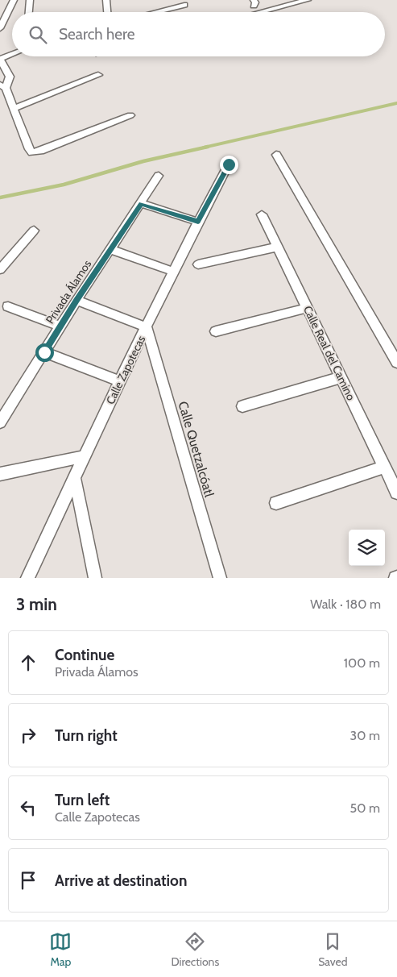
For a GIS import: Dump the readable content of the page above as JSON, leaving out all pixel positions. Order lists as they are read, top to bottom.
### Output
{
  "streets": {
    "street": [
      "Privada Álamos",
      "Calle Real del Camino",
      "Calle Zapotecas",
      "Calle Quetzalcóatl"
    ]
  },
  "crossings": [
    ["Calle Zapotecas", "Calle Quetzalcóatl"]
  ],
  "page": {
    "search": "Search here",
    "heading": ["3 min", "Walk · 180 m"],
    "list": [
      ["Continue", "Privada Álamos", "100 m"],
      ["Turn right", "30 m"],
      ["Turn left", "Calle Zapotecas", "50 m"],
      "Arrive at destination"
    ],
    "nav": ["Map", "Directions", "Saved"]
  }
}
